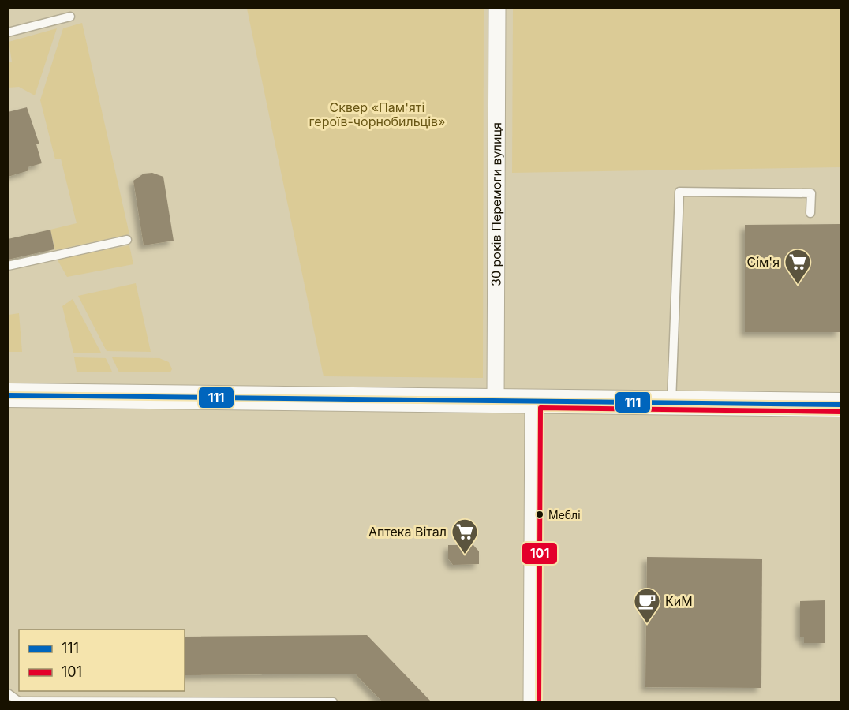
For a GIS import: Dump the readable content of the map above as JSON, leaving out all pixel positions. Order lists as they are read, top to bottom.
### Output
{
  "streets": {
    "street": ["30 років Перемоги вулиця"]
  },
  "parks": ["Сквер «Пам'яті героїв-чорнобильців»"],
  "places": {
    "supermarket": ["Сім'я", "Аптека Вітал"],
    "other": ["Меблі"],
    "cafe": ["КиМ"]
  },
  "lines": ["transit line 111", "transit line 101"],
  "legend": ["111", "101"]
}
